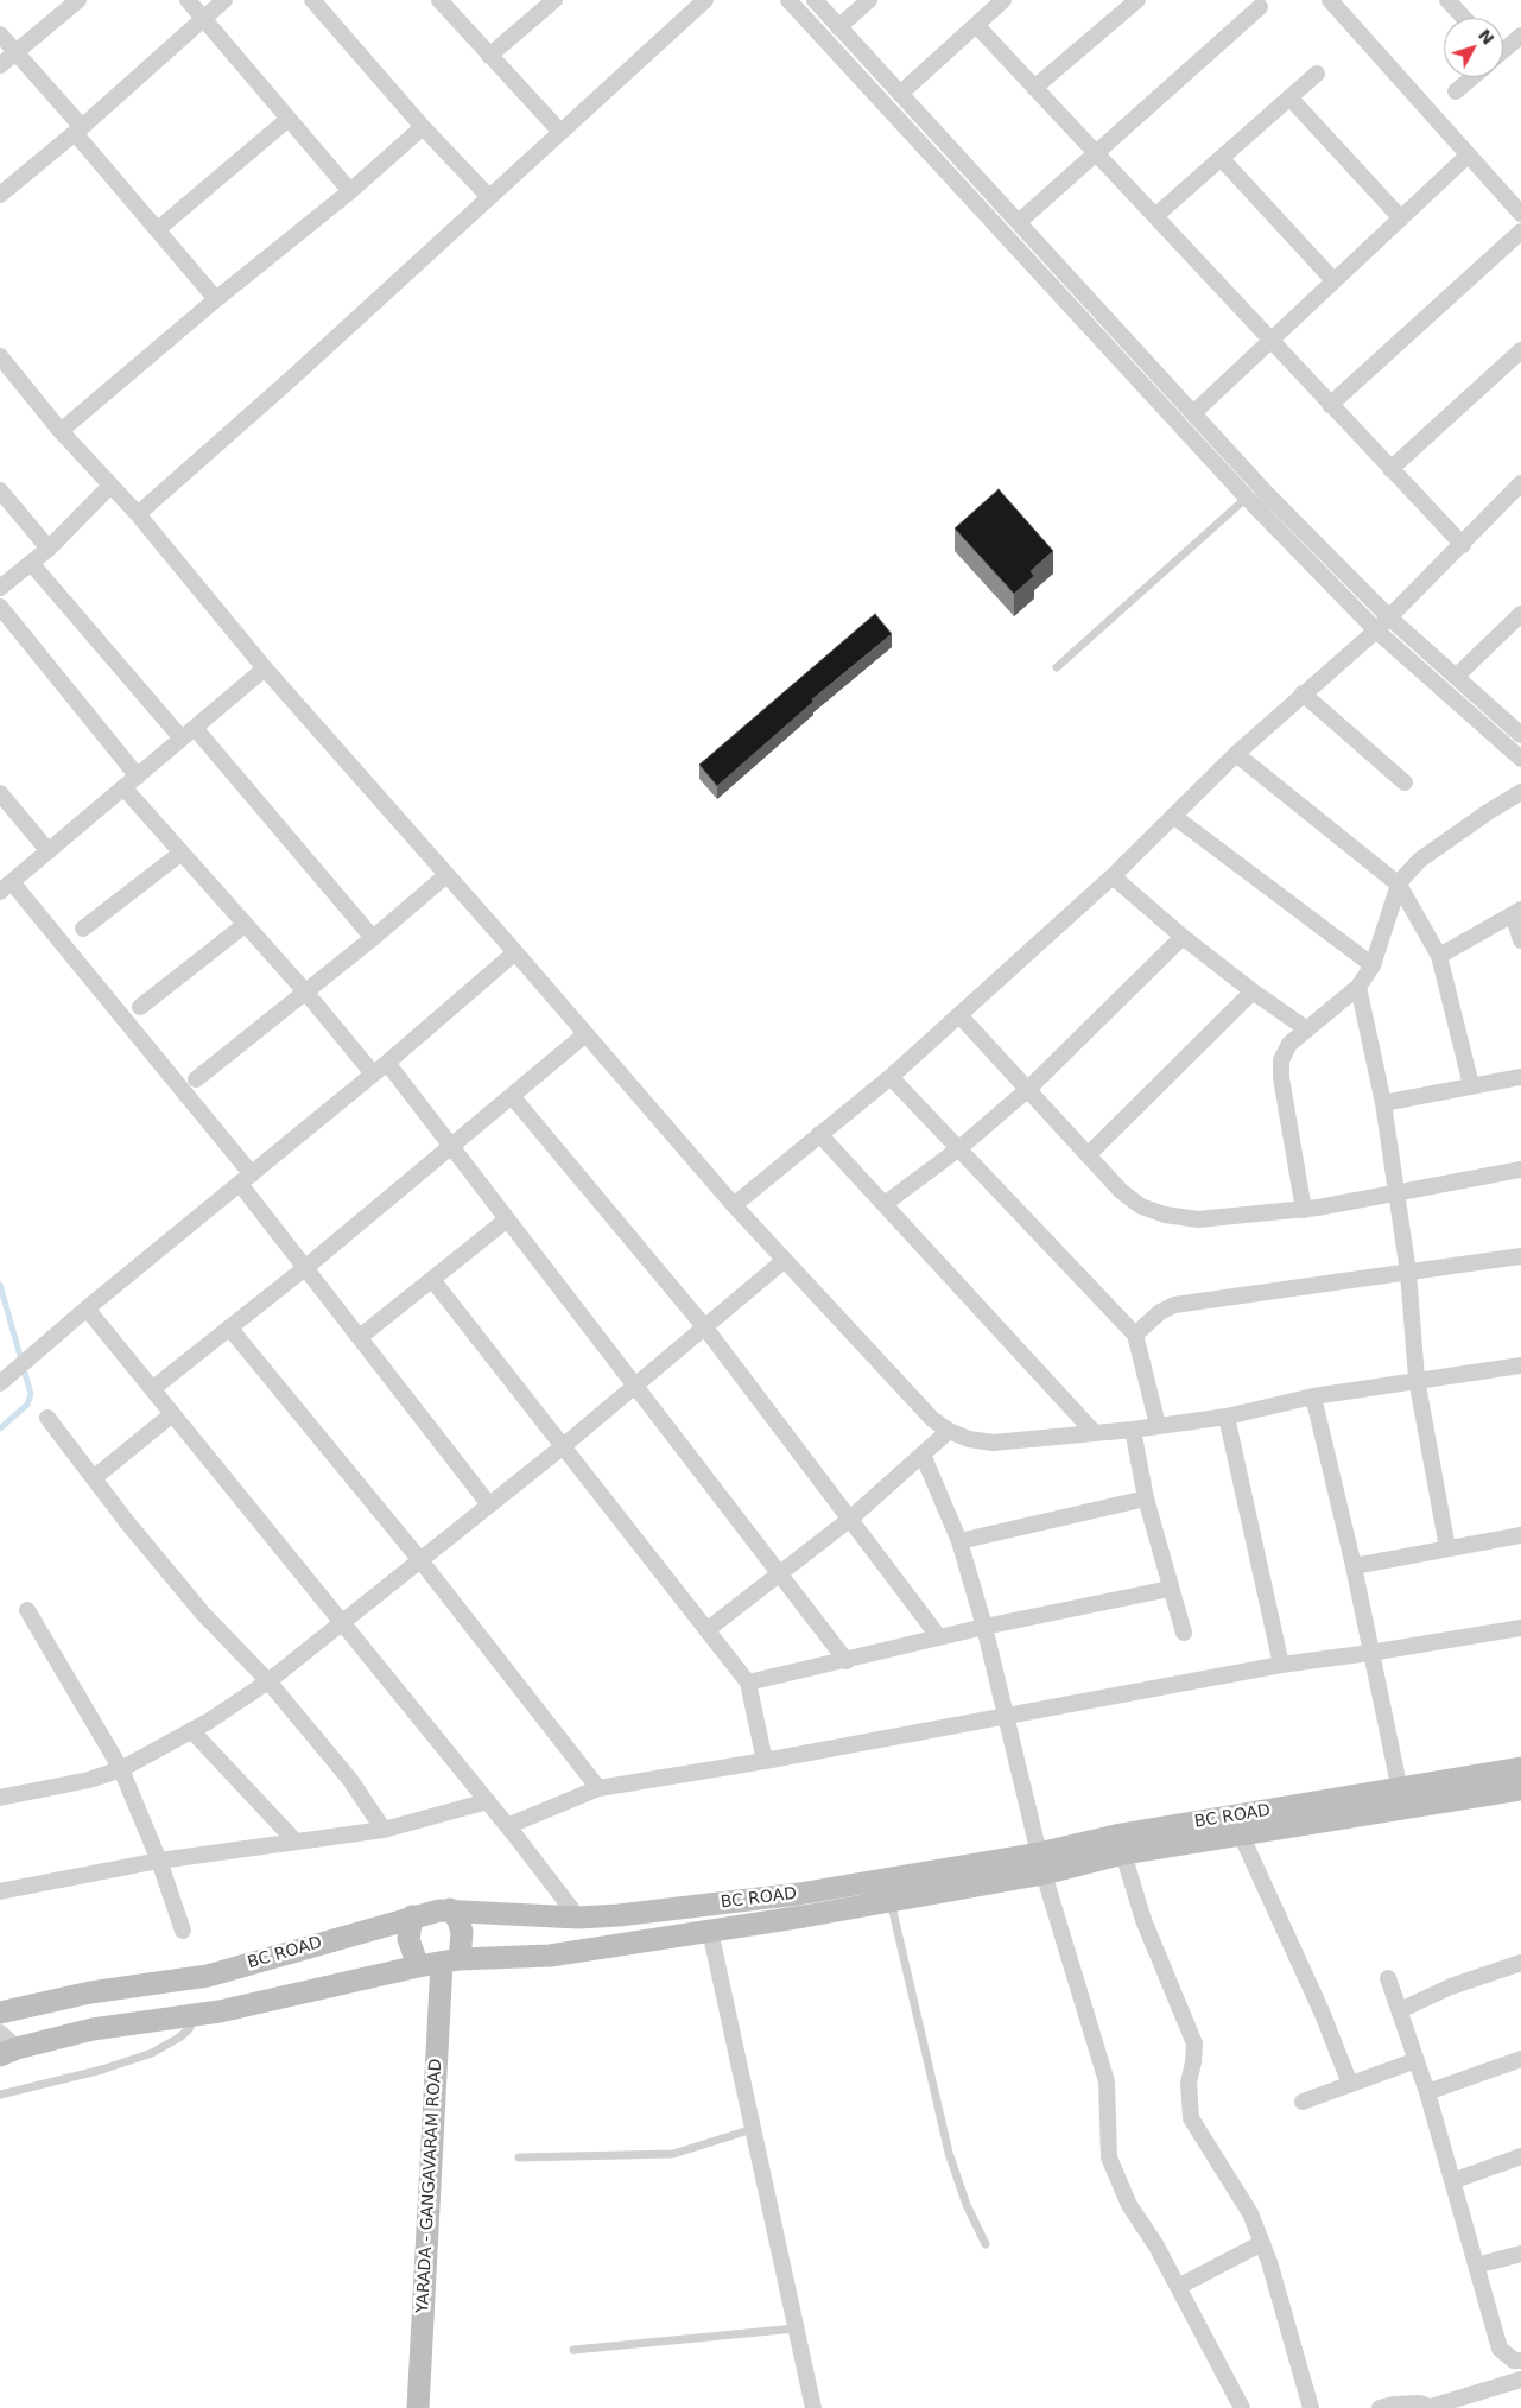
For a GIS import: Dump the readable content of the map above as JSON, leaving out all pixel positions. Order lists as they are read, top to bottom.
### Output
{
  "streets": {
    "street": ["BC ROAD", "YARADA - GANGAVARAM ROAD"]
  },
  "crossings": [
    ["BC ROAD", "YARADA - GANGAVARAM ROAD"]
  ],
  "north": "top right"
}
